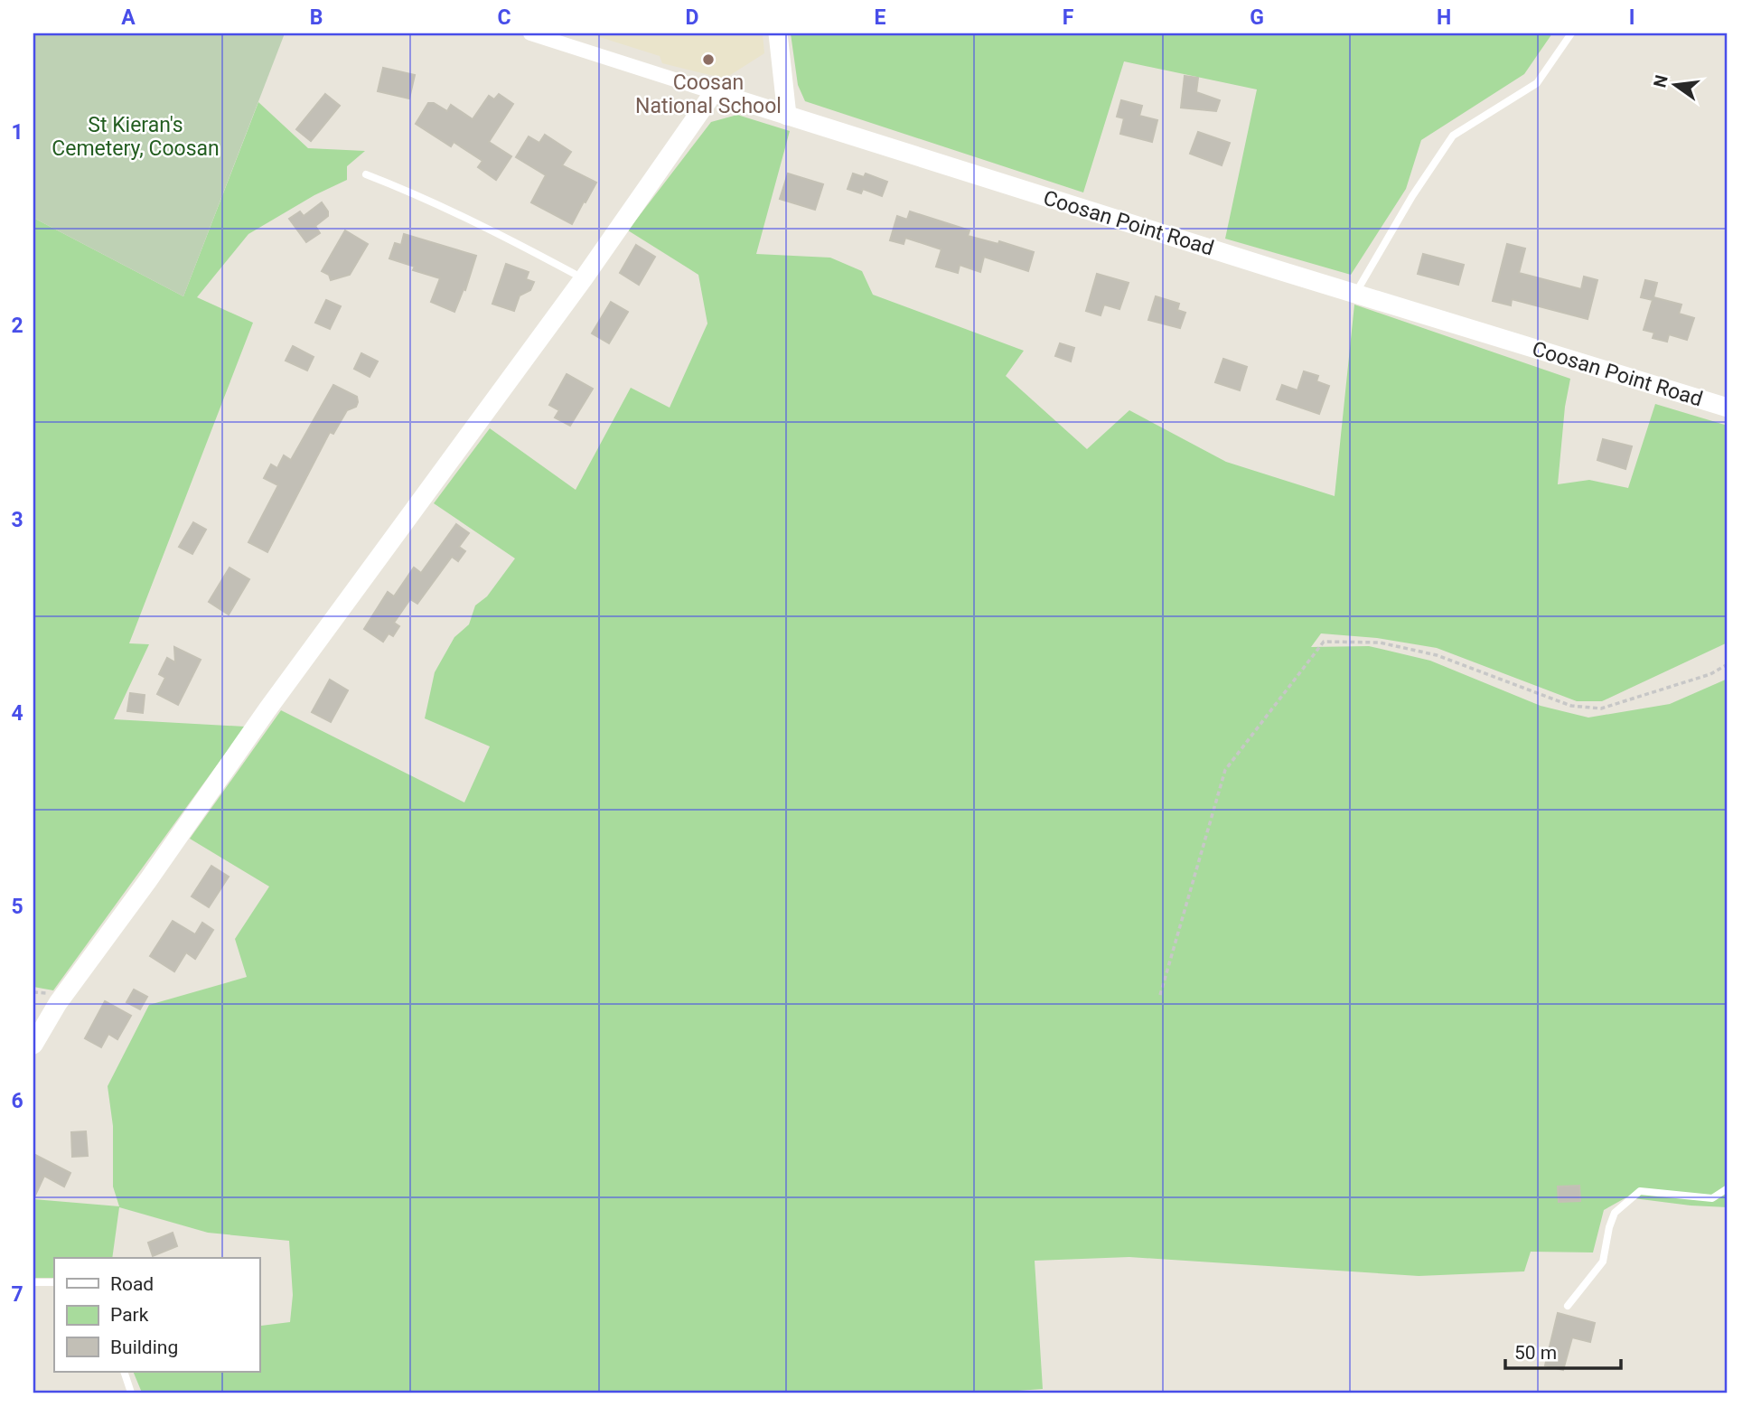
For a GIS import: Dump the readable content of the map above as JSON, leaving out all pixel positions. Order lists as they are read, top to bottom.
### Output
{
  "streets": {
    "street": ["Coosan Point Road"]
  },
  "parks": ["St Kieran's Cemetery, Coosan"],
  "places": ["Coosan National School"],
  "legend": ["Road", "Park", "Building"],
  "scale_bar": "50 m",
  "north": "left",
  "grid": {
    "columns": [
      "A",
      "B",
      "C",
      "D",
      "E",
      "F",
      "G",
      "H",
      "I"
    ],
    "rows": [
      "1",
      "2",
      "3",
      "4",
      "5",
      "6",
      "7"
    ]
  }
}
